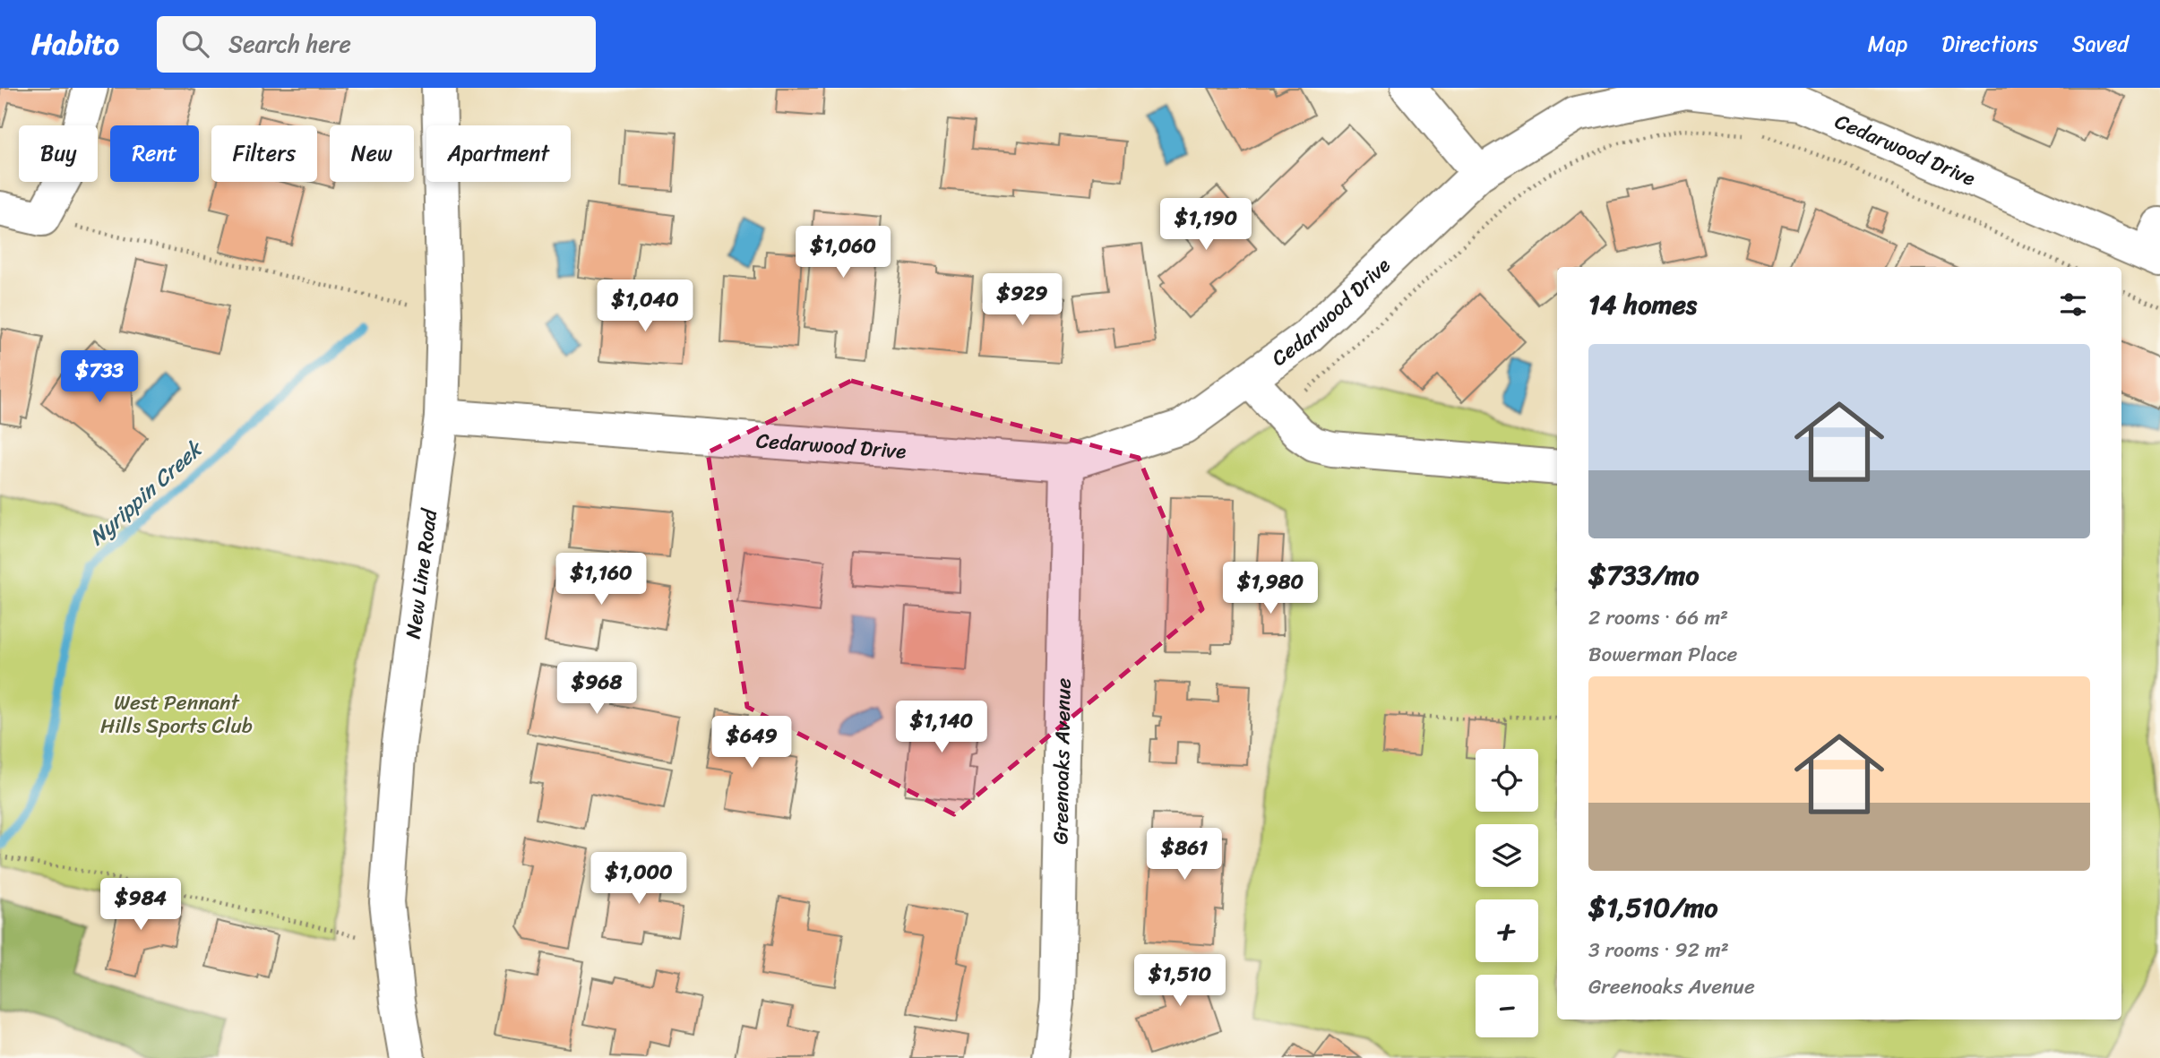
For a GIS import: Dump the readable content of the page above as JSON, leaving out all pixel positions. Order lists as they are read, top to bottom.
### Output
{
  "streets": {
    "street": ["Cedarwood Drive", "New Line Road", "Greenoaks Avenue"]
  },
  "crossings": [
    ["Cedarwood Drive", "New Line Road"],
    ["Cedarwood Drive", "Greenoaks Avenue"]
  ],
  "water": ["Nyrippin Creek"],
  "parks": ["West Pennant Hills Sports Club"],
  "page": {
    "header": "Habito",
    "search": "Search here",
    "nav": ["Map", "Directions", "Saved"],
    "chip": [
      "Buy",
      "Rent",
      "Filters",
      "New",
      "Apartment"
    ],
    "price": [
      "$1,190",
      "$1,060",
      "$929",
      "$1,040",
      "$733",
      "$1,160",
      "$1,980",
      "$968",
      "$1,140",
      "$649",
      "$861",
      "$1,000",
      "$984",
      "$1,510"
    ],
    "heading": "14 homes",
    "list": [
      {
        "name": "$733/mo",
        "note": "2 rooms · 66 m² · Bowerman Place"
      },
      {
        "name": "$1,510/mo",
        "note": "3 rooms · 92 m² · Greenoaks Avenue"
      }
    ],
    "map_buttons": ["+", "−"]
  }
}
